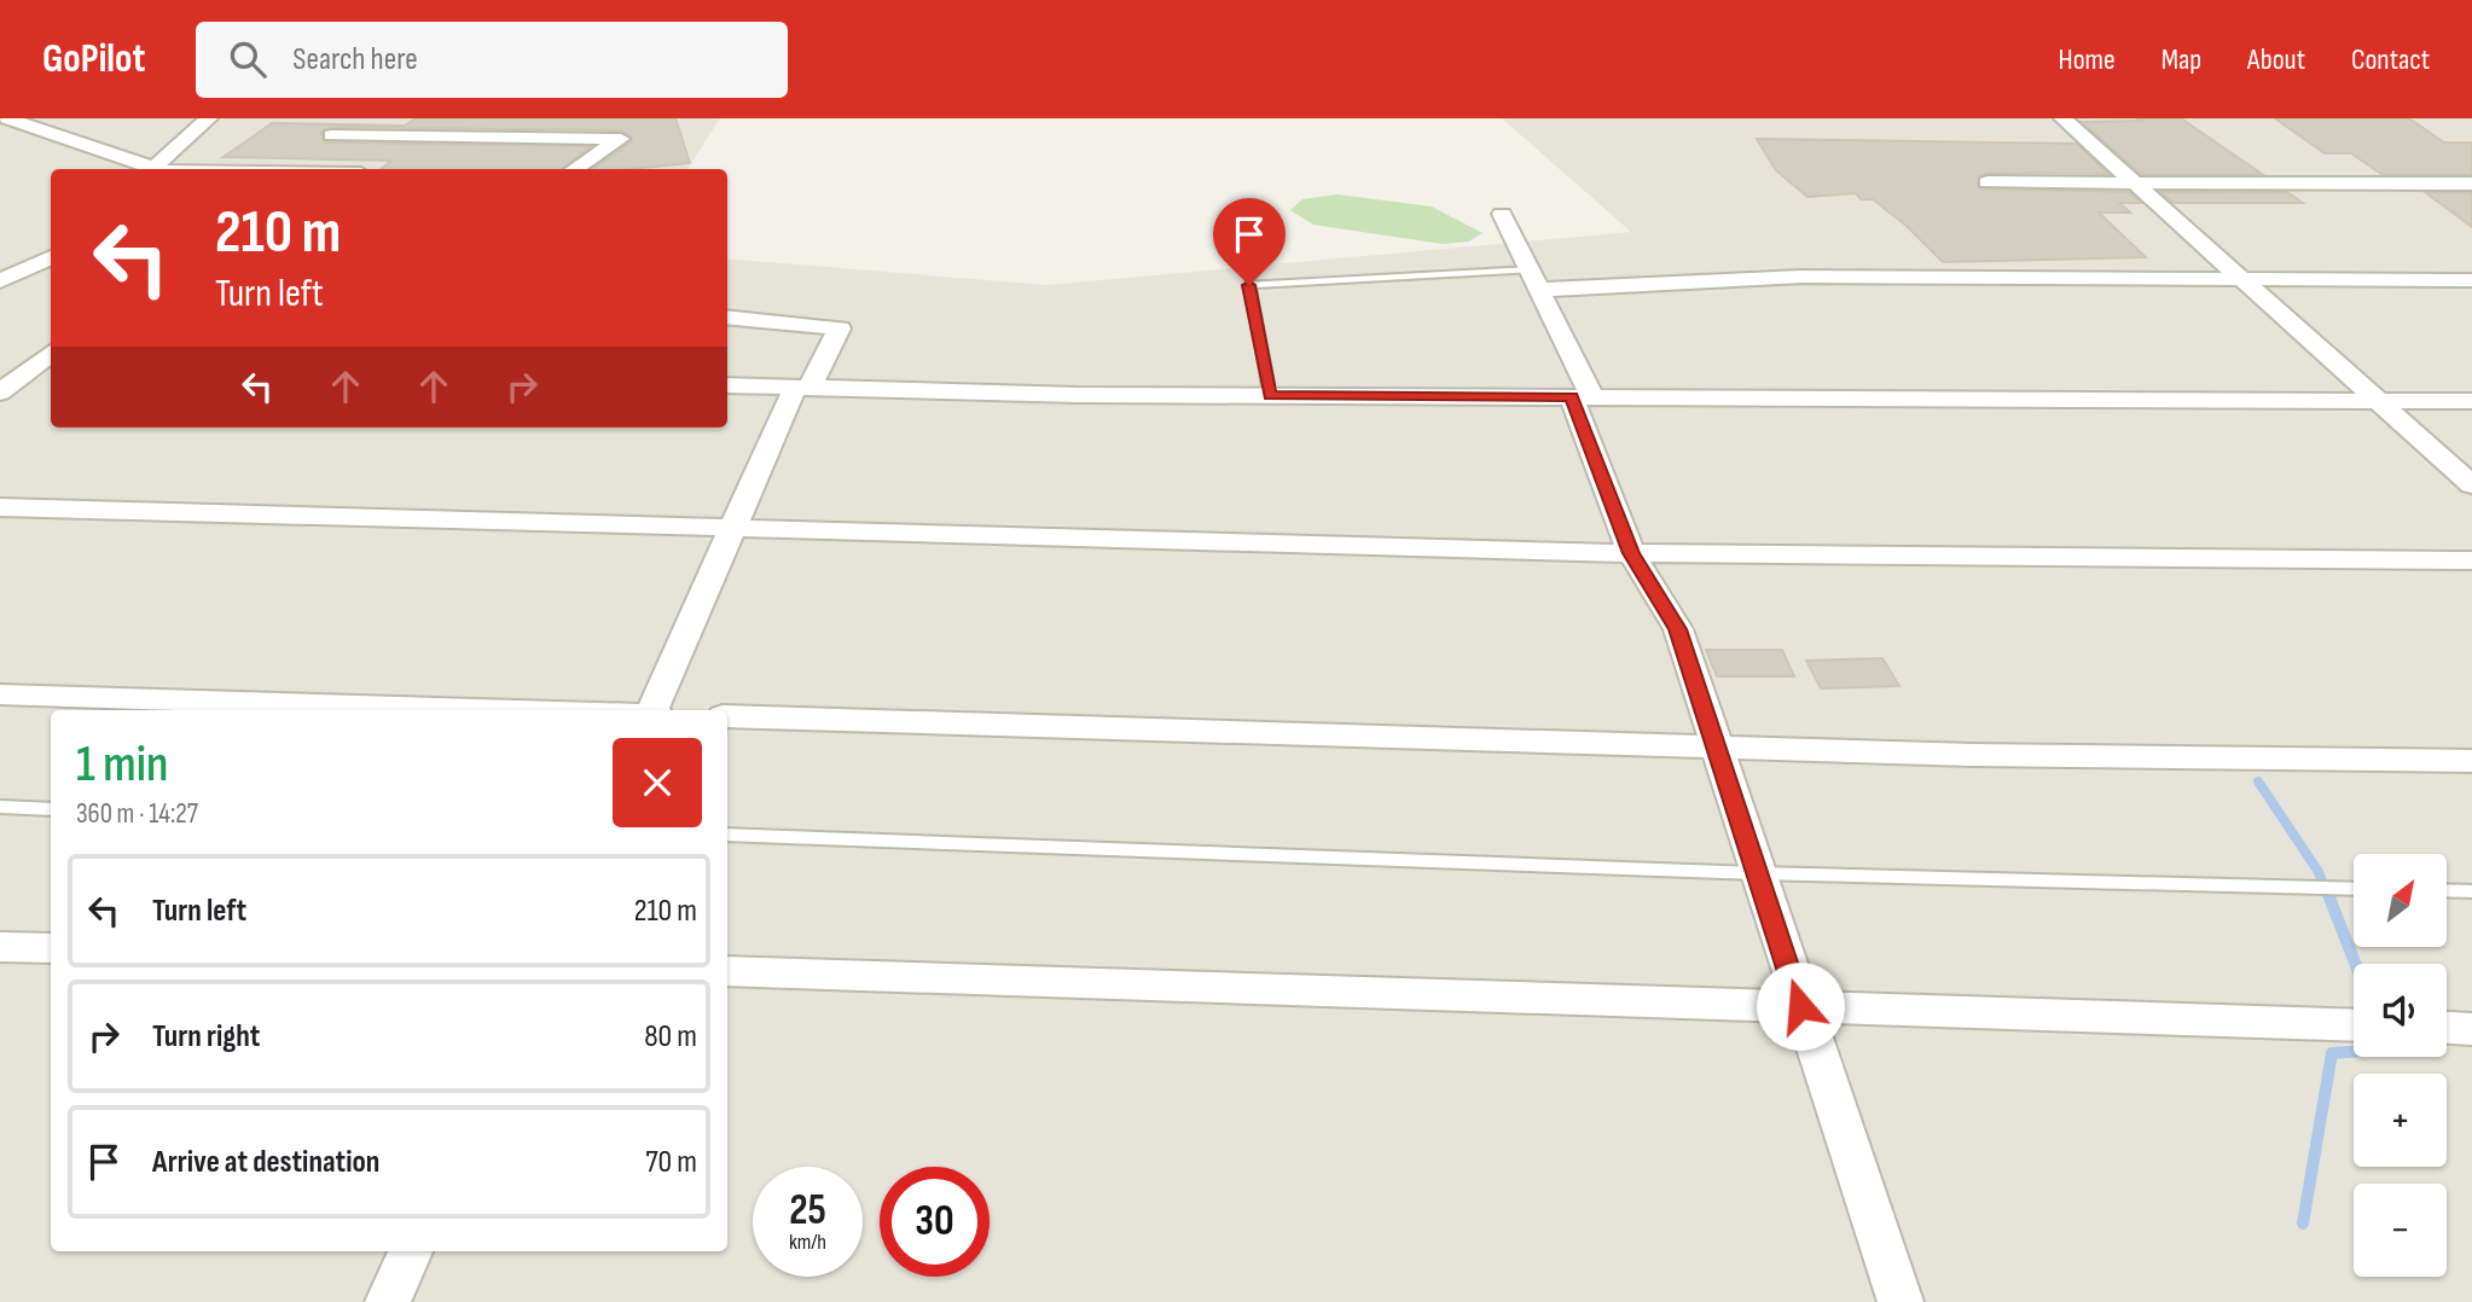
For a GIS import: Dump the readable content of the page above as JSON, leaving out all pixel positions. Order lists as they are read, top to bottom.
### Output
{
  "north": "top right",
  "page": {
    "header": "GoPilot",
    "search": "Search here",
    "nav": [
      "Home",
      "Map",
      "About",
      "Contact"
    ],
    "turn": ["210 m", "Turn left"],
    "heading": ["1 min", "360 m · 14:27"],
    "map_buttons": ["+", "−"],
    "list": [
      {
        "name": "Turn left",
        "value": "210 m"
      },
      {
        "name": "Turn right",
        "value": "80 m"
      },
      {
        "name": "Arrive at destination",
        "value": "70 m"
      }
    ],
    "speed": "25 km/h",
    "limit": "30"
  }
}
